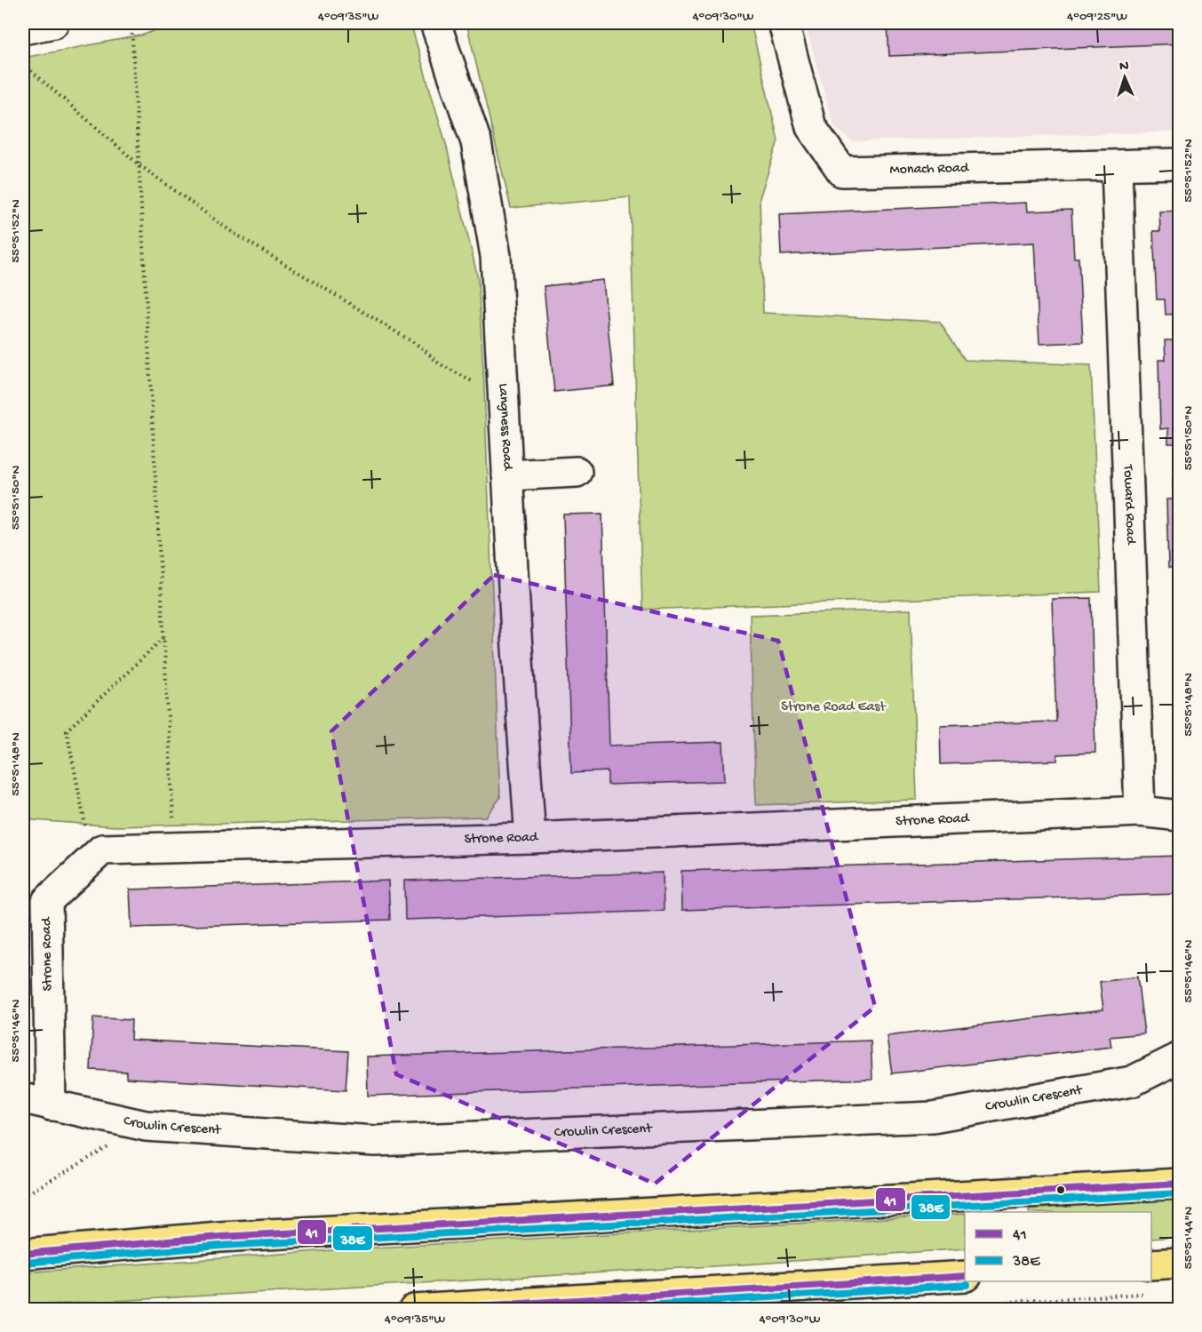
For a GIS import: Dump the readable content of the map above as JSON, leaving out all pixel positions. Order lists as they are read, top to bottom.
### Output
{
  "streets": {
    "street": [
      "Monach Road",
      "Langness Road",
      "Toward Road",
      "Strone Road",
      "Crowlin Crescent"
    ]
  },
  "crossings": [
    ["Monach Road", "Toward Road"],
    ["Langness Road", "Strone Road"],
    ["Toward Road", "Strone Road"],
    ["Strone Road", "Crowlin Crescent"]
  ],
  "parks": ["Strone Road East"],
  "lines": ["transit line 41", "transit line 38E"],
  "legend": ["41", "38E"],
  "north": "top",
  "coordinates": [
    "4°09'35\"W",
    "4°09'30\"W",
    "4°09'25\"W",
    "55°51'52\"N",
    "55°51'50\"N",
    "55°51'48\"N",
    "55°51'46\"N",
    "55°51'44\"N"
  ]
}
